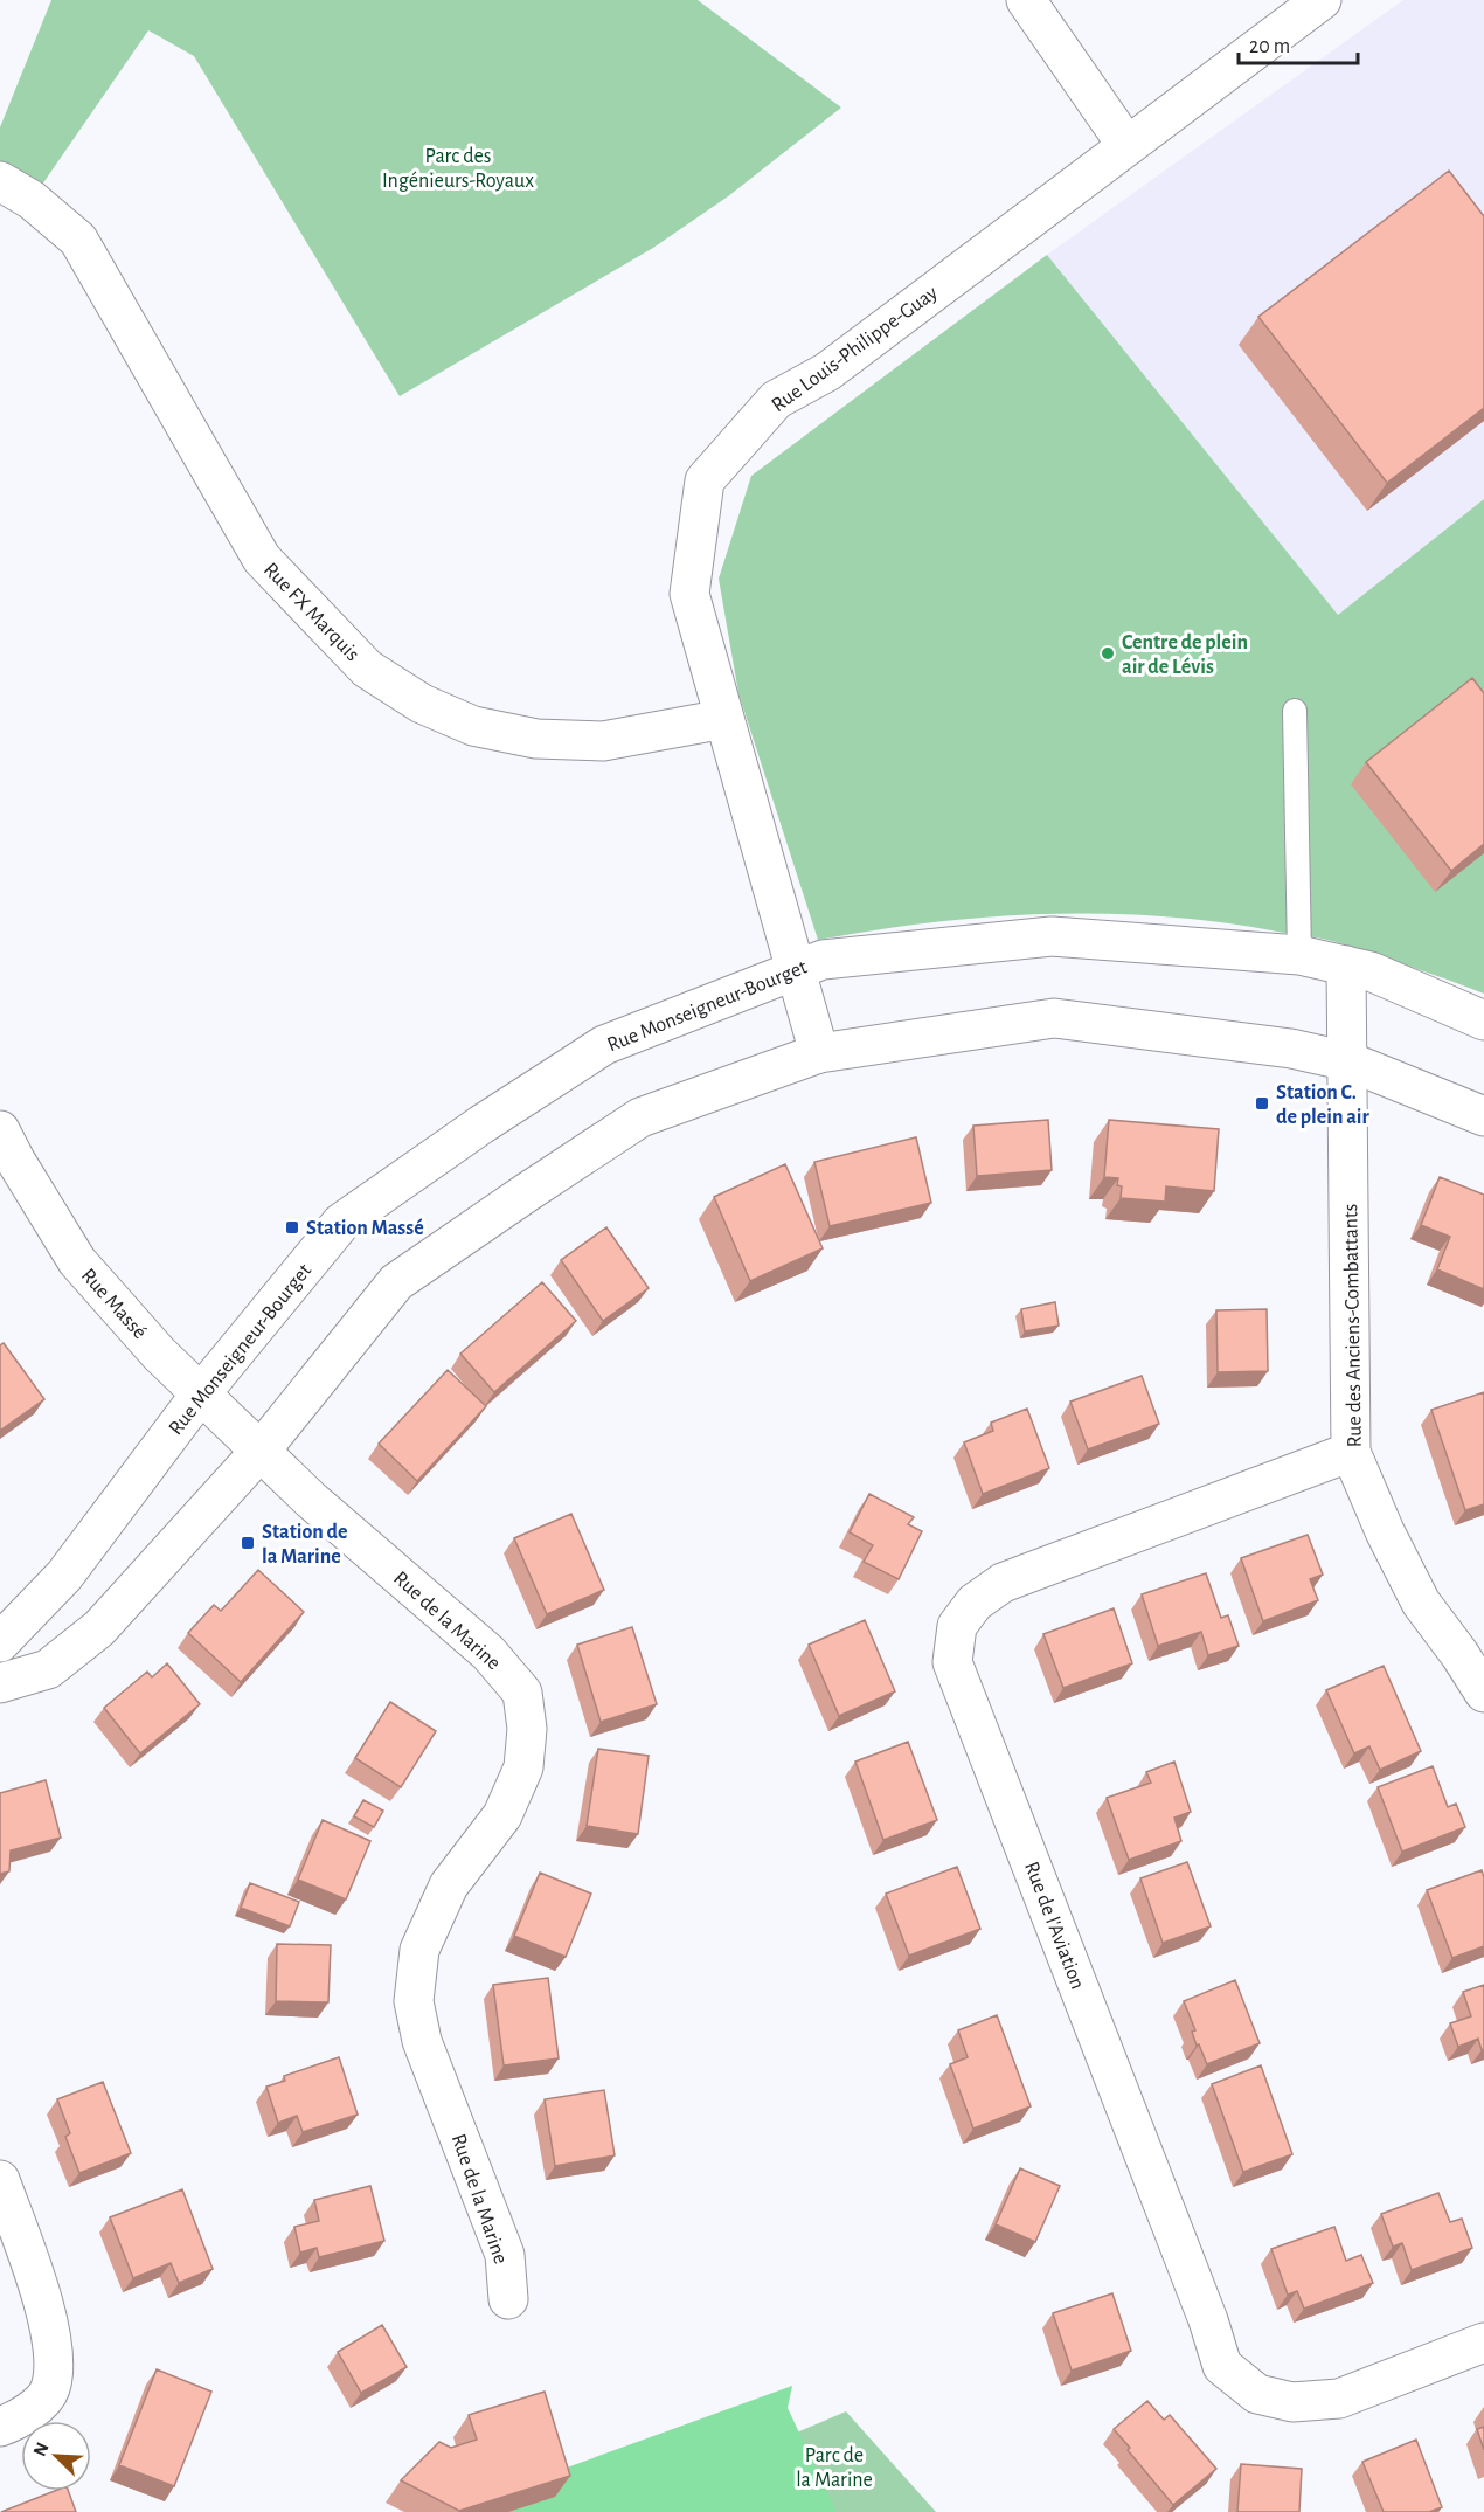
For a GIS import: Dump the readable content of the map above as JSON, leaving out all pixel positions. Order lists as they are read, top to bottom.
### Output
{
  "streets": {
    "street": [
      "Rue Louis-Philippe-Guay",
      "Rue FX Marquis",
      "Rue Monseigneur-Bourget",
      "Rue Massé",
      "Rue des Anciens-Combattants",
      "Rue de la Marine",
      "Rue de l'Aviation"
    ]
  },
  "crossings": [
    ["Rue Louis-Philippe-Guay", "Rue FX Marquis"],
    ["Rue Louis-Philippe-Guay", "Rue Monseigneur-Bourget"],
    ["Rue Monseigneur-Bourget", "Rue Massé"],
    ["Rue Monseigneur-Bourget", "Rue des Anciens-Combattants"],
    ["Rue Massé", "Rue de la Marine"],
    ["Rue des Anciens-Combattants", "Rue de l'Aviation"]
  ],
  "parks": ["Parc des Ingénieurs-Royaux", "Parc de la Marine"],
  "places": {
    "other": ["Centre de plein air de Lévis"],
    "transit": ["Station C. de plein air", "Station Massé", "Station de la Marine"]
  },
  "scale_bar": "20 m",
  "north": "top left"
}
